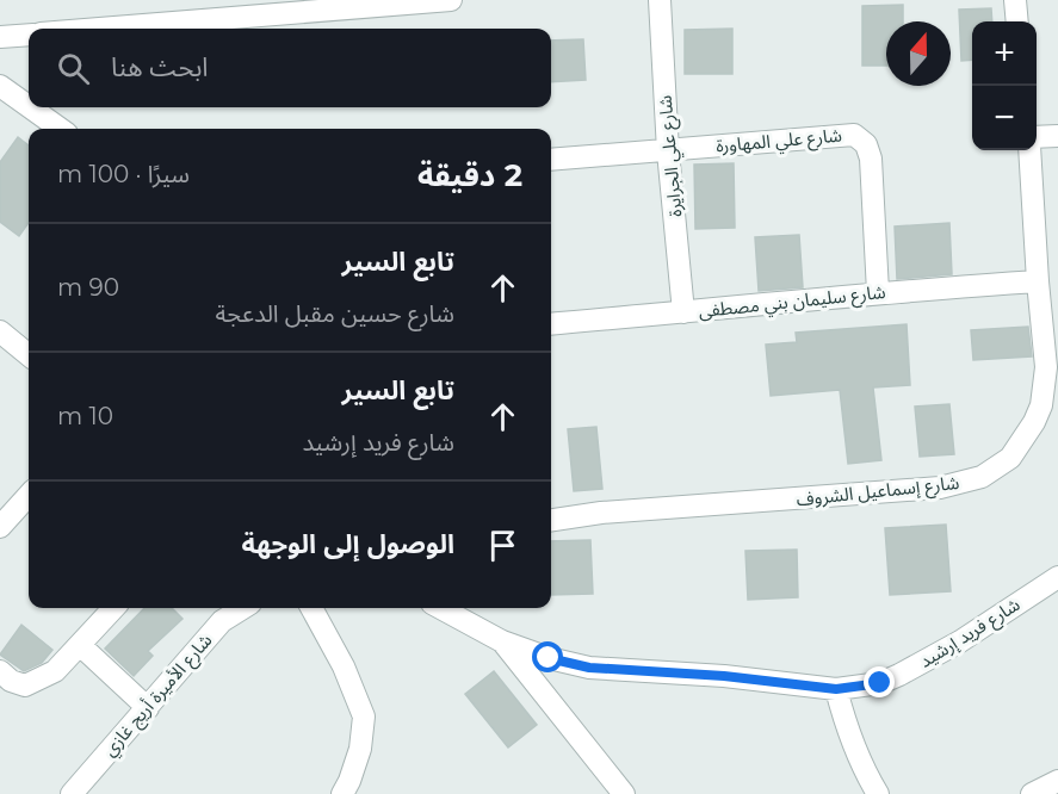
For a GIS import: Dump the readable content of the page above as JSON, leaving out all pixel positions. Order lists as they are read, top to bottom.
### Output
{
  "streets": {
    "street": [
      "شارع علي المهاورة",
      "شارع علي الجرايرة",
      "شارع سليمان بني مصطفى",
      "شارع إسماعيل الشروف",
      "شارع فريد إرشيد",
      "شارع الأميرة أريج غازي"
    ]
  },
  "crossings": [
    ["شارع علي المهاورة", "شارع علي الجرايرة"],
    ["شارع علي المهاورة", "شارع سليمان بني مصطفى"],
    ["شارع علي الجرايرة", "شارع سليمان بني مصطفى"],
    ["شارع سليمان بني مصطفى", "شارع إسماعيل الشروف"]
  ],
  "north": "top",
  "page": {
    "map_buttons": ["+", "−"],
    "search": "ابحث هنا",
    "heading": ["2 دقيقة", "سيرًا · 100 m"],
    "list": [
      ["تابع السير", "شارع حسين مقبل الدعجة", "90 m"],
      ["تابع السير", "شارع فريد إرشيد", "10 m"],
      "الوصول إلى الوجهة"
    ]
  }
}
